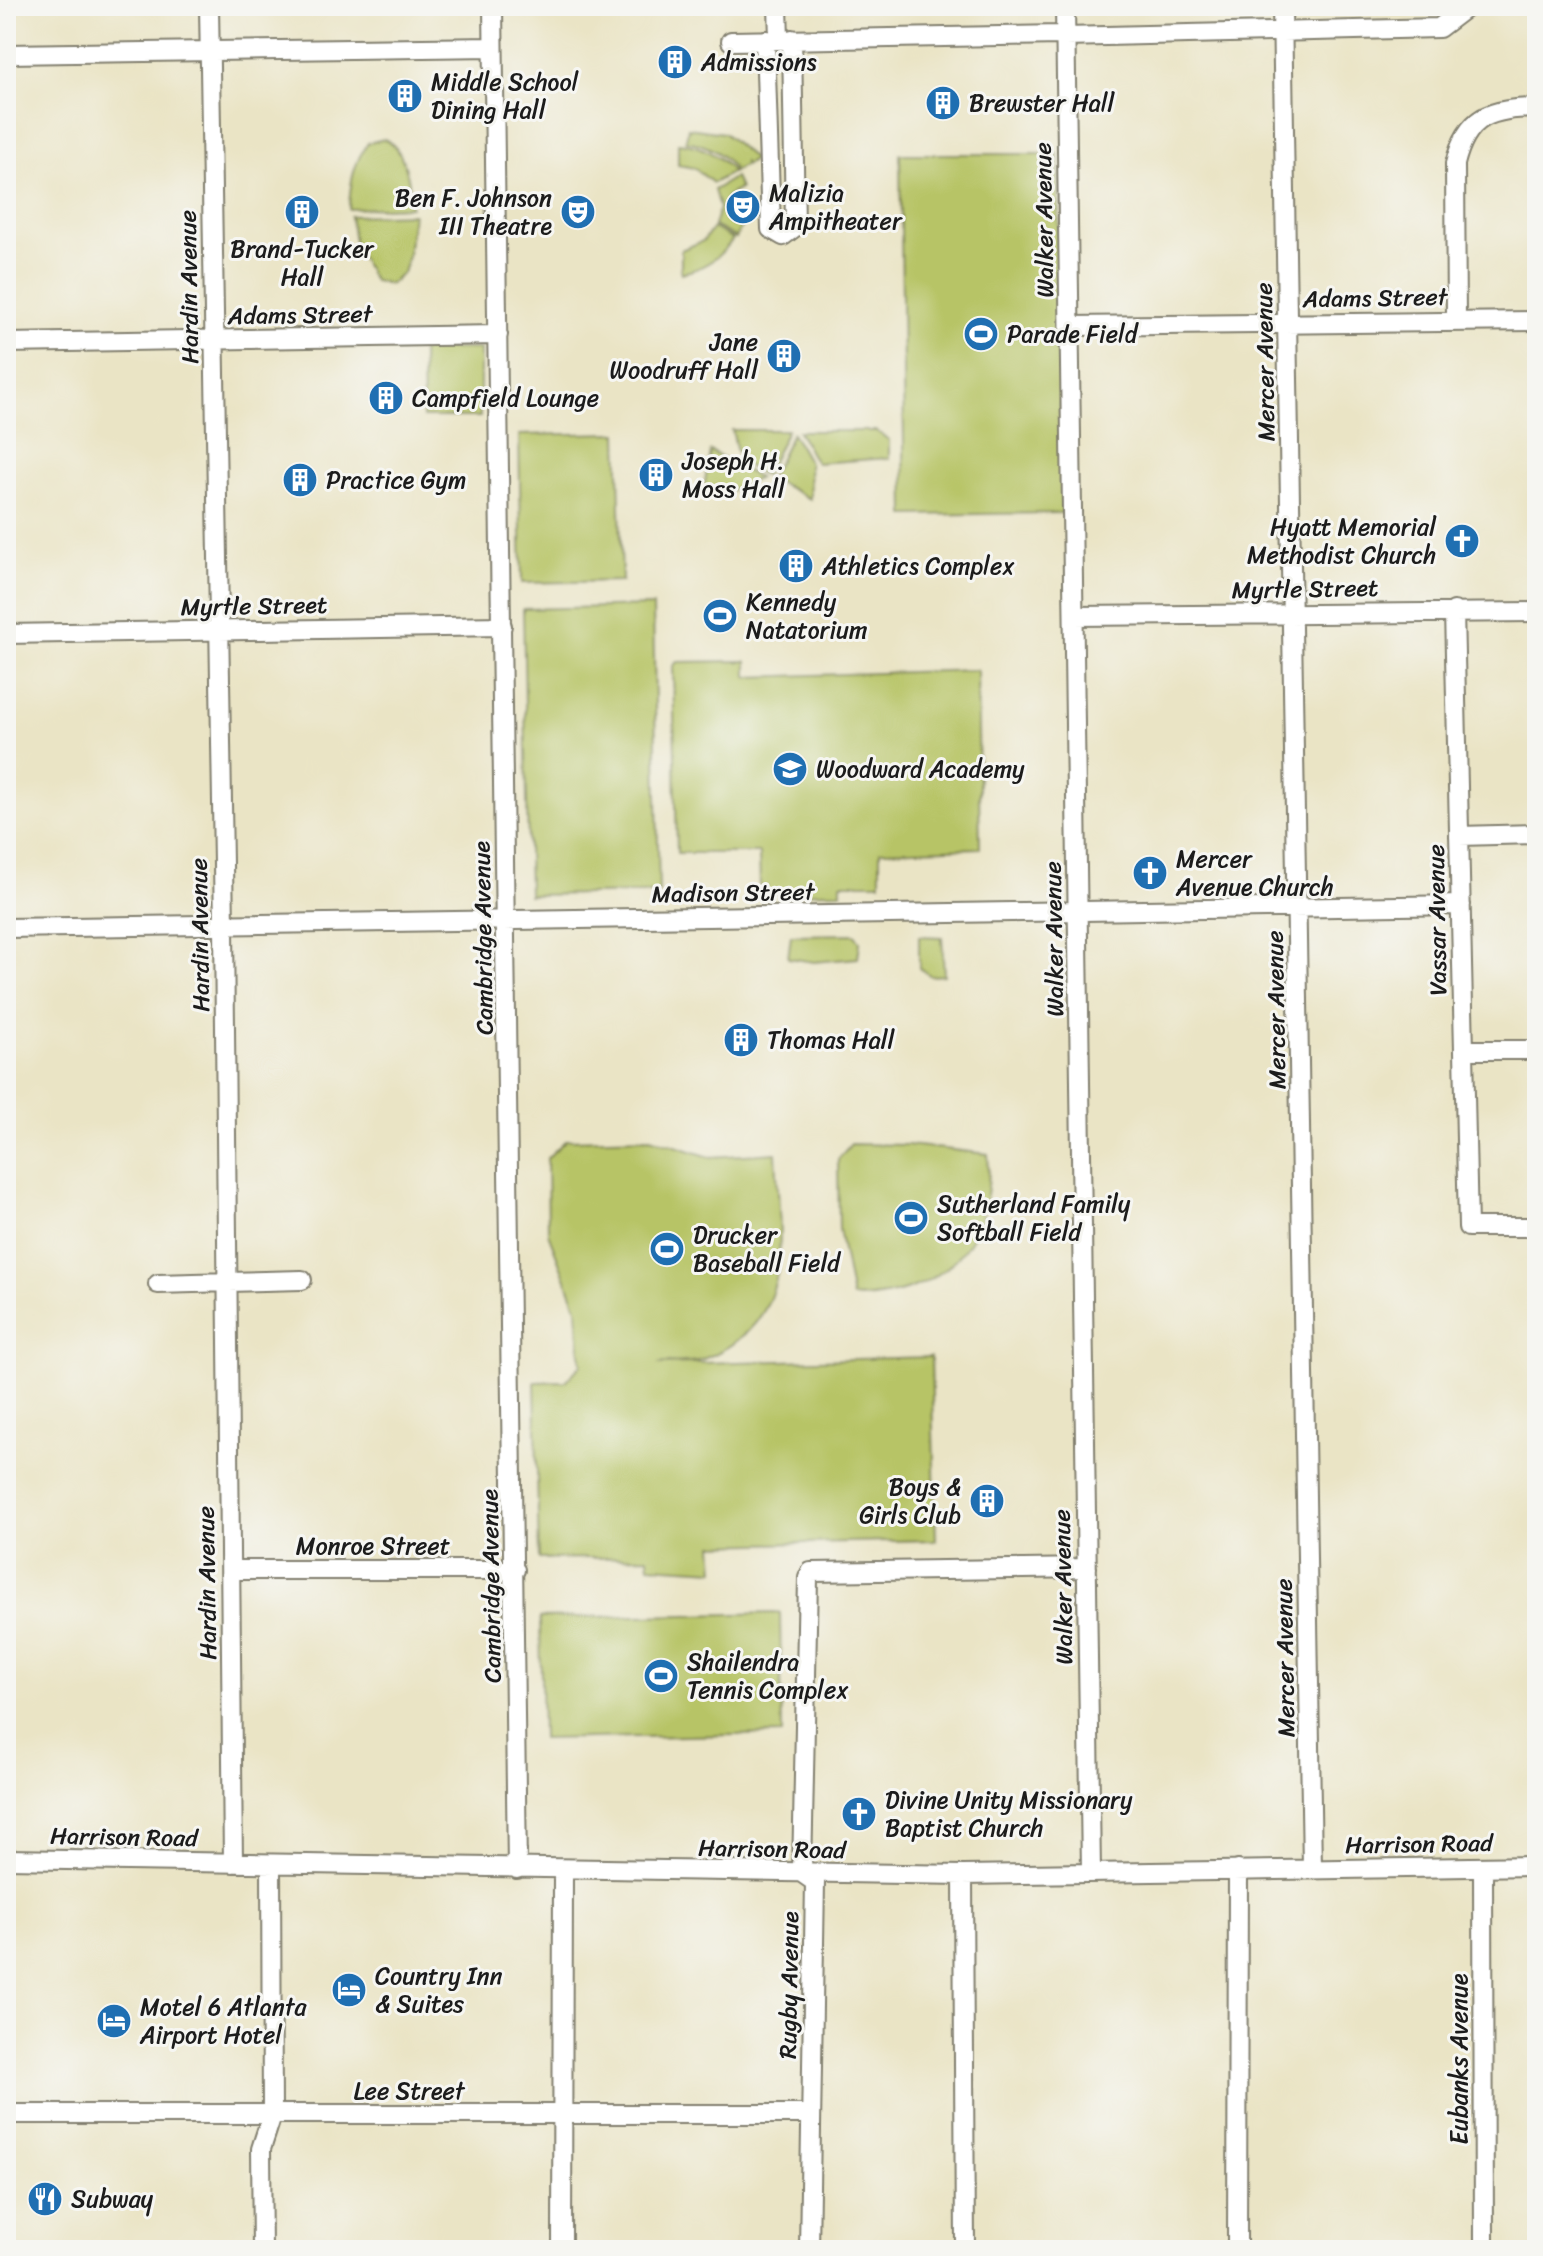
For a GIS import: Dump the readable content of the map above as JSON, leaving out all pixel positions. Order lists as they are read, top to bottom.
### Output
{
  "streets": {
    "street": [
      "Walker Avenue",
      "Hardin Avenue",
      "Adams Street",
      "Mercer Avenue",
      "Myrtle Street",
      "Madison Street",
      "Vassar Avenue",
      "Cambridge Avenue",
      "Monroe Street",
      "Harrison Road",
      "Rugby Avenue",
      "Eubanks Avenue",
      "Lee Street"
    ]
  },
  "crossings": [
    ["Walker Avenue", "Adams Street"],
    ["Walker Avenue", "Myrtle Street"],
    ["Walker Avenue", "Madison Street"],
    ["Walker Avenue", "Harrison Road"],
    ["Walker Avenue", "Rugby Avenue"],
    ["Hardin Avenue", "Adams Street"],
    ["Hardin Avenue", "Myrtle Street"],
    ["Hardin Avenue", "Madison Street"],
    ["Hardin Avenue", "Monroe Street"],
    ["Hardin Avenue", "Harrison Road"],
    ["Adams Street", "Mercer Avenue"],
    ["Adams Street", "Cambridge Avenue"],
    ["Mercer Avenue", "Myrtle Street"],
    ["Mercer Avenue", "Madison Street"],
    ["Mercer Avenue", "Harrison Road"],
    ["Myrtle Street", "Vassar Avenue"],
    ["Myrtle Street", "Cambridge Avenue"],
    ["Madison Street", "Vassar Avenue"],
    ["Madison Street", "Cambridge Avenue"],
    ["Cambridge Avenue", "Monroe Street"],
    ["Cambridge Avenue", "Harrison Road"],
    ["Harrison Road", "Rugby Avenue"],
    ["Harrison Road", "Eubanks Avenue"],
    ["Rugby Avenue", "Lee Street"]
  ],
  "places": {
    "building": [
      "Admissions",
      "Middle School Dining Hall",
      "Brewster Hall",
      "Brand-Tucker Hall",
      "Jane Woodruff Hall",
      "Campfield Lounge",
      "Joseph H. Moss Hall",
      "Practice Gym",
      "Athletics Complex",
      "Thomas Hall",
      "Boys & Girls Club"
    ],
    "theatre": ["Malizia Ampitheater", "Ben F. Johnson III Theatre"],
    "sports": [
      "Parade Field",
      "Kennedy Natatorium",
      "Sutherland Family Softball Field",
      "Drucker Baseball Field",
      "Shailendra Tennis Complex"
    ],
    "church": ["Hyatt Memorial Methodist Church", "Mercer Avenue Church", "Divine Unity Missionary Baptist Church"],
    "school or university": ["Woodward Academy"],
    "hotel": ["Country Inn & Suites", "Motel 6 Atlanta Airport Hotel"],
    "restaurant": ["Subway"]
  }
}
